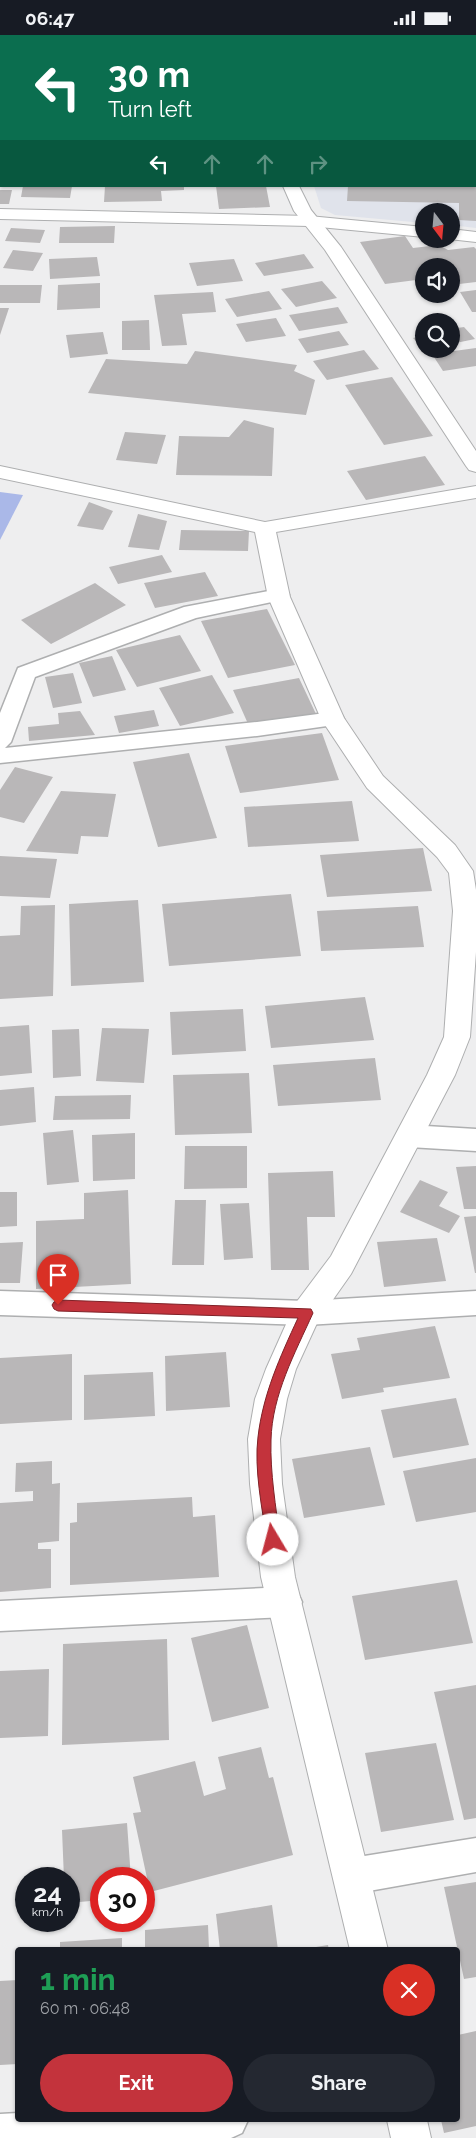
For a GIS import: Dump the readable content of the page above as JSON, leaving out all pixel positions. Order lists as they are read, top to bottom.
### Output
{
  "north": "bottom",
  "page": {
    "status": "06:47",
    "turn": ["30 m", "Turn left"],
    "speed": "24 km/h",
    "limit": "30",
    "heading": ["1 min", "60 m · 06:48"],
    "buttons": ["Exit", "Share"]
  }
}
